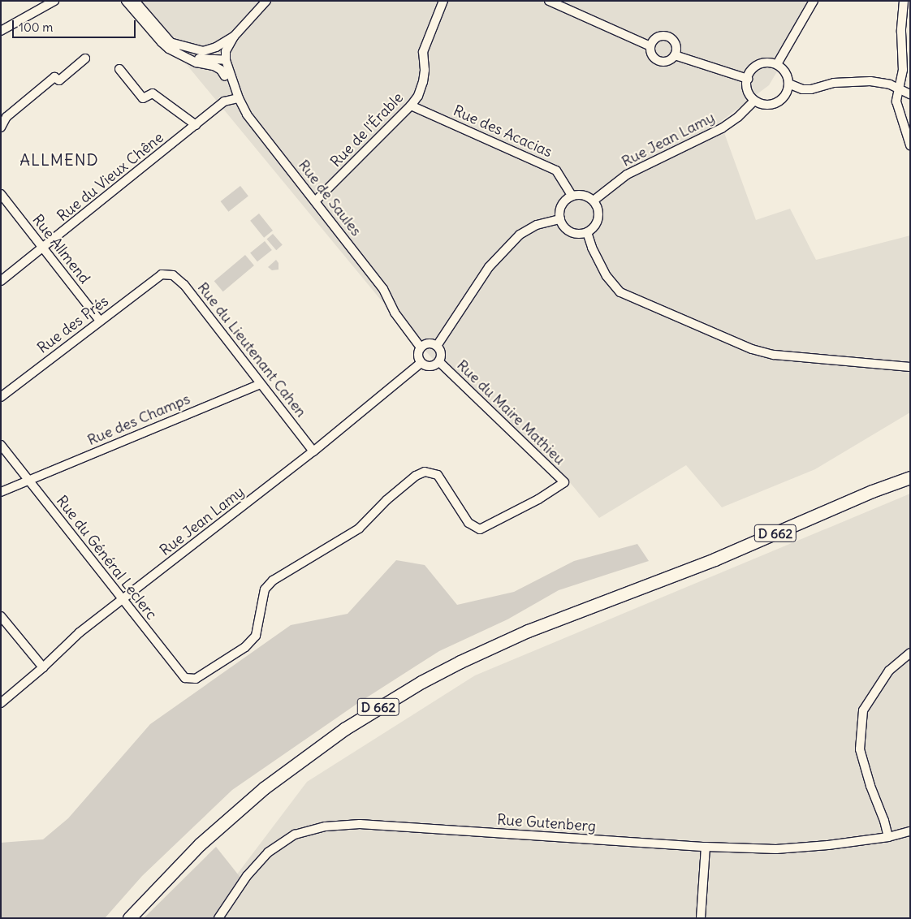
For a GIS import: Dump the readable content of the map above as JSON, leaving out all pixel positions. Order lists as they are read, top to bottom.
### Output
{
  "streets": {
    "main road": ["D 662"],
    "street": [
      "Rue de l'Érable",
      "Rue des Acacias",
      "Rue Jean Lamy",
      "Rue du Vieux Chêne",
      "Rue de Saules",
      "Rue Allmend",
      "Rue des Prés",
      "Rue du Lieutenant Cahen",
      "Rue du Maire Mathieu",
      "Rue des Champs",
      "Rue du Général Leclerc",
      "Rue Gutenberg"
    ]
  },
  "crossings": [
    ["Rue de l'Érable", "Rue des Acacias"],
    ["Rue de l'Érable", "Rue de Saules"],
    ["Rue des Acacias", "Rue Jean Lamy"],
    ["Rue Jean Lamy", "Rue de Saules"],
    ["Rue Jean Lamy", "Rue du Lieutenant Cahen"],
    ["Rue Jean Lamy", "Rue du Maire Mathieu"],
    ["Rue Jean Lamy", "Rue du Général Leclerc"],
    ["Rue du Vieux Chêne", "Rue de Saules"],
    ["Rue du Vieux Chêne", "Rue Allmend"],
    ["Rue de Saules", "Rue du Maire Mathieu"],
    ["Rue Allmend", "Rue des Prés"],
    ["Rue des Prés", "Rue du Lieutenant Cahen"],
    ["Rue du Lieutenant Cahen", "Rue des Champs"],
    ["Rue du Maire Mathieu", "Rue du Général Leclerc"],
    ["Rue des Champs", "Rue du Général Leclerc"]
  ],
  "districts": ["ALLMEND"],
  "scale_bar": "100 m"
}
